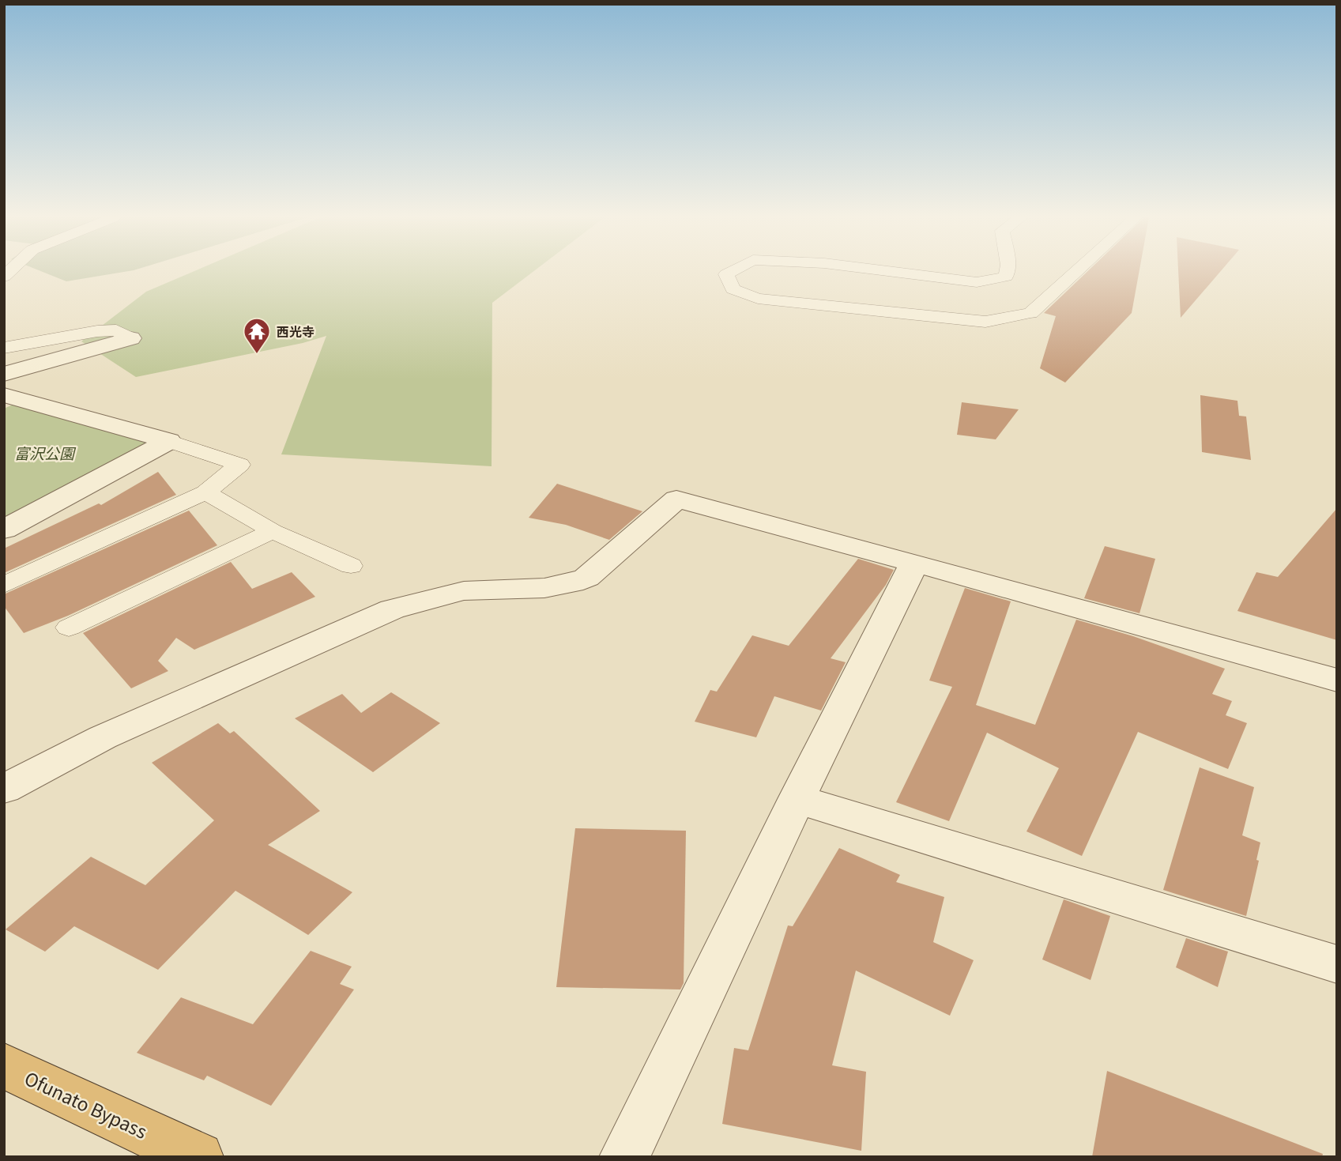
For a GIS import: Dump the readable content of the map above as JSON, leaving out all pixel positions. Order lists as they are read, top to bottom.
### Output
{
  "streets": {
    "highway": ["Ofunato Bypass"]
  },
  "parks": ["富沢公園"],
  "places": {
    "temple": ["西光寺"]
  }
}
